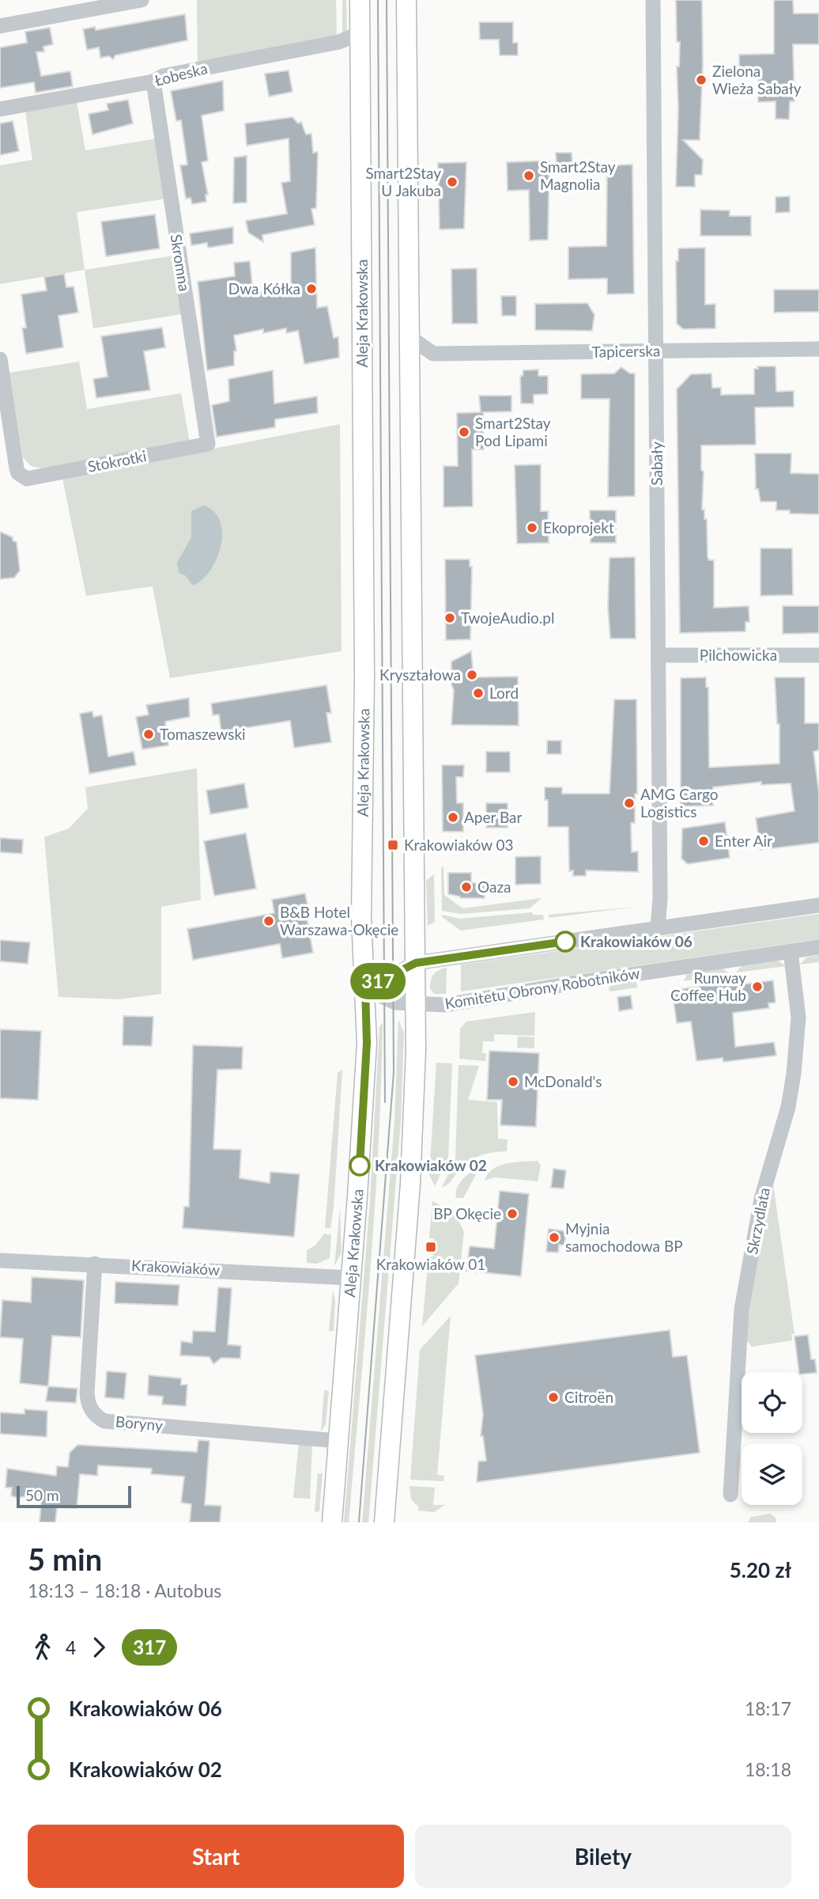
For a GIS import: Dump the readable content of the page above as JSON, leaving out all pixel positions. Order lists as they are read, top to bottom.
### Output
{
  "streets": {
    "main road": ["Aleja Krakowska"],
    "street": [
      "Łobeska",
      "Skromna",
      "Tapicerska",
      "Stokrotki",
      "Sabały",
      "Pilchowicka",
      "Komitetu Obrony Robotników",
      "Skrzydlata",
      "Krakowiaków",
      "Boryny"
    ]
  },
  "crossings": [
    ["Łobeska", "Skromna"],
    ["Łobeska", "Aleja Krakowska"],
    ["Skromna", "Stokrotki"],
    ["Aleja Krakowska", "Komitetu Obrony Robotników"],
    ["Aleja Krakowska", "Krakowiaków"],
    ["Aleja Krakowska", "Boryny"],
    ["Tapicerska", "Sabały"],
    ["Sabały", "Pilchowicka"],
    ["Komitetu Obrony Robotników", "Skrzydlata"],
    ["Krakowiaków", "Boryny"]
  ],
  "places": {
    "other": [
      "Zielona Wieża Sabały",
      "Smart2Stay Magnolia",
      "Smart2Stay U Jakuba",
      "Dwa Kółka",
      "Smart2Stay Pod Lipami",
      "Ekoprojekt",
      "TwojeAudio.pl",
      "Kryształowa",
      "Lord",
      "Tomaszewski",
      "AMG Cargo Logistics",
      "Aper Bar",
      "Enter Air",
      "Oaza",
      "B&B Hotel Warszawa-Okęcie",
      "Krakowiaków 06",
      "Runway Coffee Hub",
      "McDonald's",
      "Krakowiaków 02",
      "BP Okęcie",
      "Myjnia samochodowa BP",
      "Citroën"
    ],
    "transit": ["Krakowiaków 03", "Krakowiaków 01"]
  },
  "lines": ["bus line 317"],
  "scale_bar": "50 m",
  "page": {
    "on_map": "317",
    "scale": "50 m",
    "heading": ["5 min", "18:13 – 18:18 · Autobus", "5.20 zł"],
    "legs": ["4", "317"],
    "list": [
      {
        "name": "Krakowiaków 06",
        "value": "18:17"
      },
      {
        "name": "Krakowiaków 02",
        "value": "18:18"
      }
    ],
    "buttons": ["Start", "Bilety"]
  }
}
